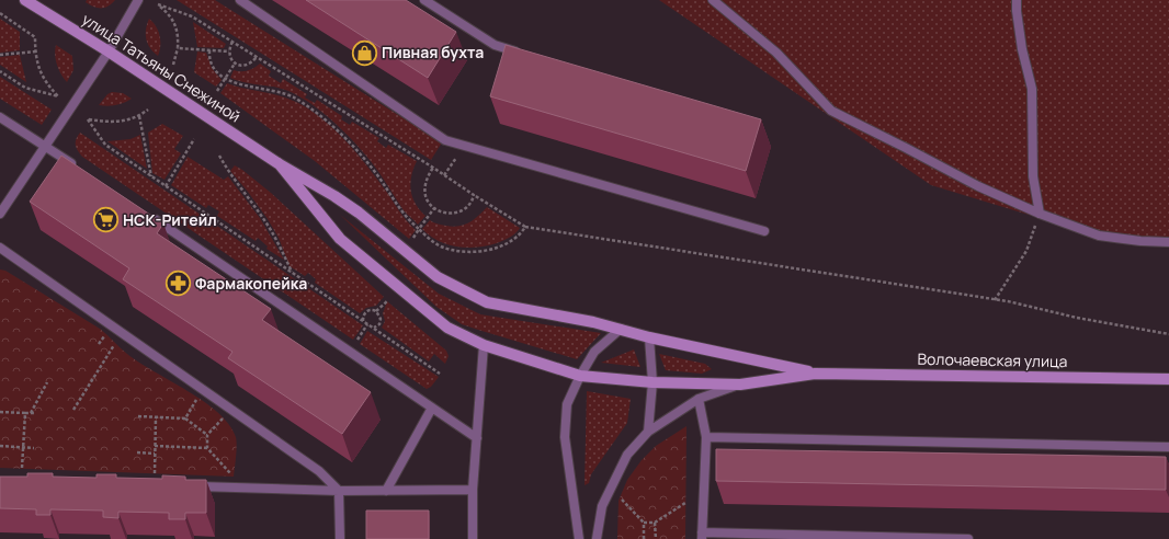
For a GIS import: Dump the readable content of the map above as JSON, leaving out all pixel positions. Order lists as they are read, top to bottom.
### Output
{
  "streets": {
    "street": ["улица Татьяны Снежиной", "Волочаевская улица"]
  },
  "crossings": [
    ["улица Татьяны Снежиной", "Волочаевская улица"]
  ],
  "places": {
    "shop": ["Пивная бухта"],
    "supermarket": ["НСК-Ритейл"],
    "pharmacy": ["Фармакопейка"]
  }
}
